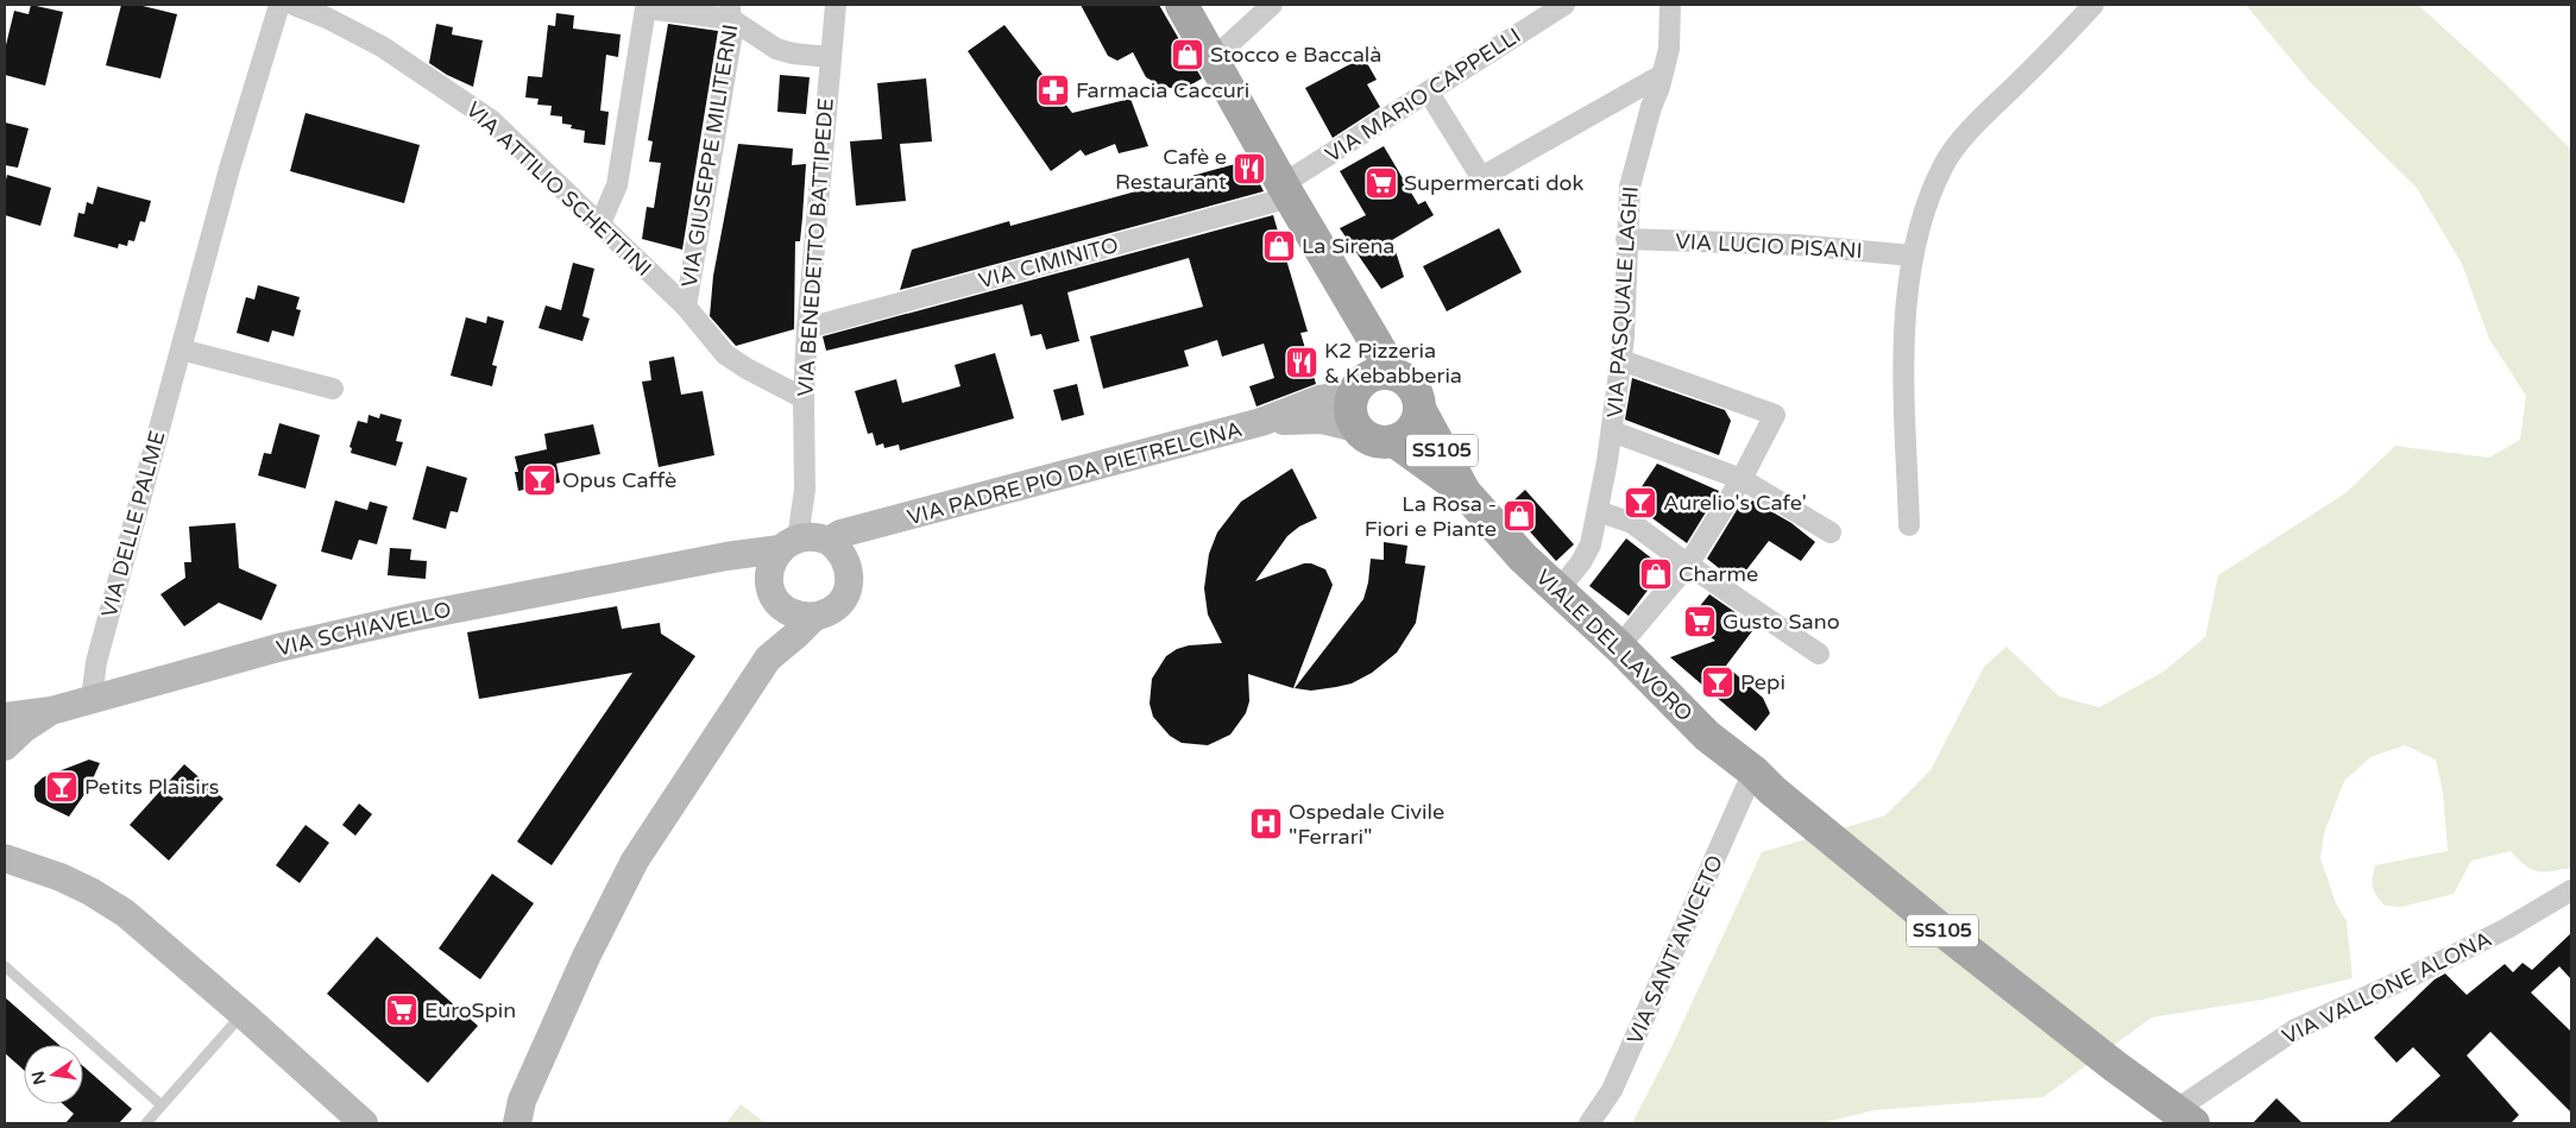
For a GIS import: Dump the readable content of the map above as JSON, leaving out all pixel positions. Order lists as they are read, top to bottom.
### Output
{
  "streets": {
    "main road": ["SS105", "VIALE DEL LAVORO"],
    "street": [
      "VIA MARIO CAPPELLI",
      "VIA GIUSEPPE MILITERNI",
      "VIA ATTILIO SCHETTINI",
      "VIA LUCIO PISANI",
      "VIA BENEDETTO BATTIPEDE",
      "VIA CIMINITO",
      "VIA PASQUALE LAGHI",
      "VIA PADRE PIO DA PIETRELCINA",
      "VIA DELLE PALME",
      "VIA SCHIAVELLO",
      "VIA SANT'ANICETO",
      "VIA VALLONE ALONA"
    ]
  },
  "crossings": [
    ["VIA MARIO CAPPELLI", "VIA CIMINITO"],
    ["VIA GIUSEPPE MILITERNI", "VIA ATTILIO SCHETTINI"],
    ["VIA ATTILIO SCHETTINI", "VIA BENEDETTO BATTIPEDE"],
    ["VIA LUCIO PISANI", "VIA PASQUALE LAGHI"],
    ["VIA BENEDETTO BATTIPEDE", "VIA CIMINITO"],
    ["VIA BENEDETTO BATTIPEDE", "VIA PADRE PIO DA PIETRELCINA"],
    ["VIA BENEDETTO BATTIPEDE", "VIA SCHIAVELLO"],
    ["VIA PASQUALE LAGHI", "VIALE DEL LAVORO"],
    ["SS105", "VIALE DEL LAVORO"],
    ["SS105", "VIA SANT'ANICETO"],
    ["SS105", "VIA VALLONE ALONA"],
    ["VIA PADRE PIO DA PIETRELCINA", "VIA SCHIAVELLO"],
    ["VIA PADRE PIO DA PIETRELCINA", "VIALE DEL LAVORO"],
    ["VIA DELLE PALME", "VIA SCHIAVELLO"],
    ["VIALE DEL LAVORO", "VIA SANT'ANICETO"]
  ],
  "places": {
    "shop": [
      "Stocco e Baccalà",
      "La Sirena",
      "La Rosa - Fiori e Piante",
      "Charme"
    ],
    "pharmacy": ["Farmacia Caccuri"],
    "restaurant": ["Cafè e Restaurant", "K2 Pizzeria & Kebabberia"],
    "supermarket": ["Supermercati dok", "Gusto Sano", "EuroSpin"],
    "bar": [
      "Opus Caffè",
      "Aurelio's Cafe'",
      "Pepi",
      "Petits Plaisirs"
    ],
    "hospital": ["Ospedale Civile \"Ferrari\""]
  },
  "north": "left"
}
